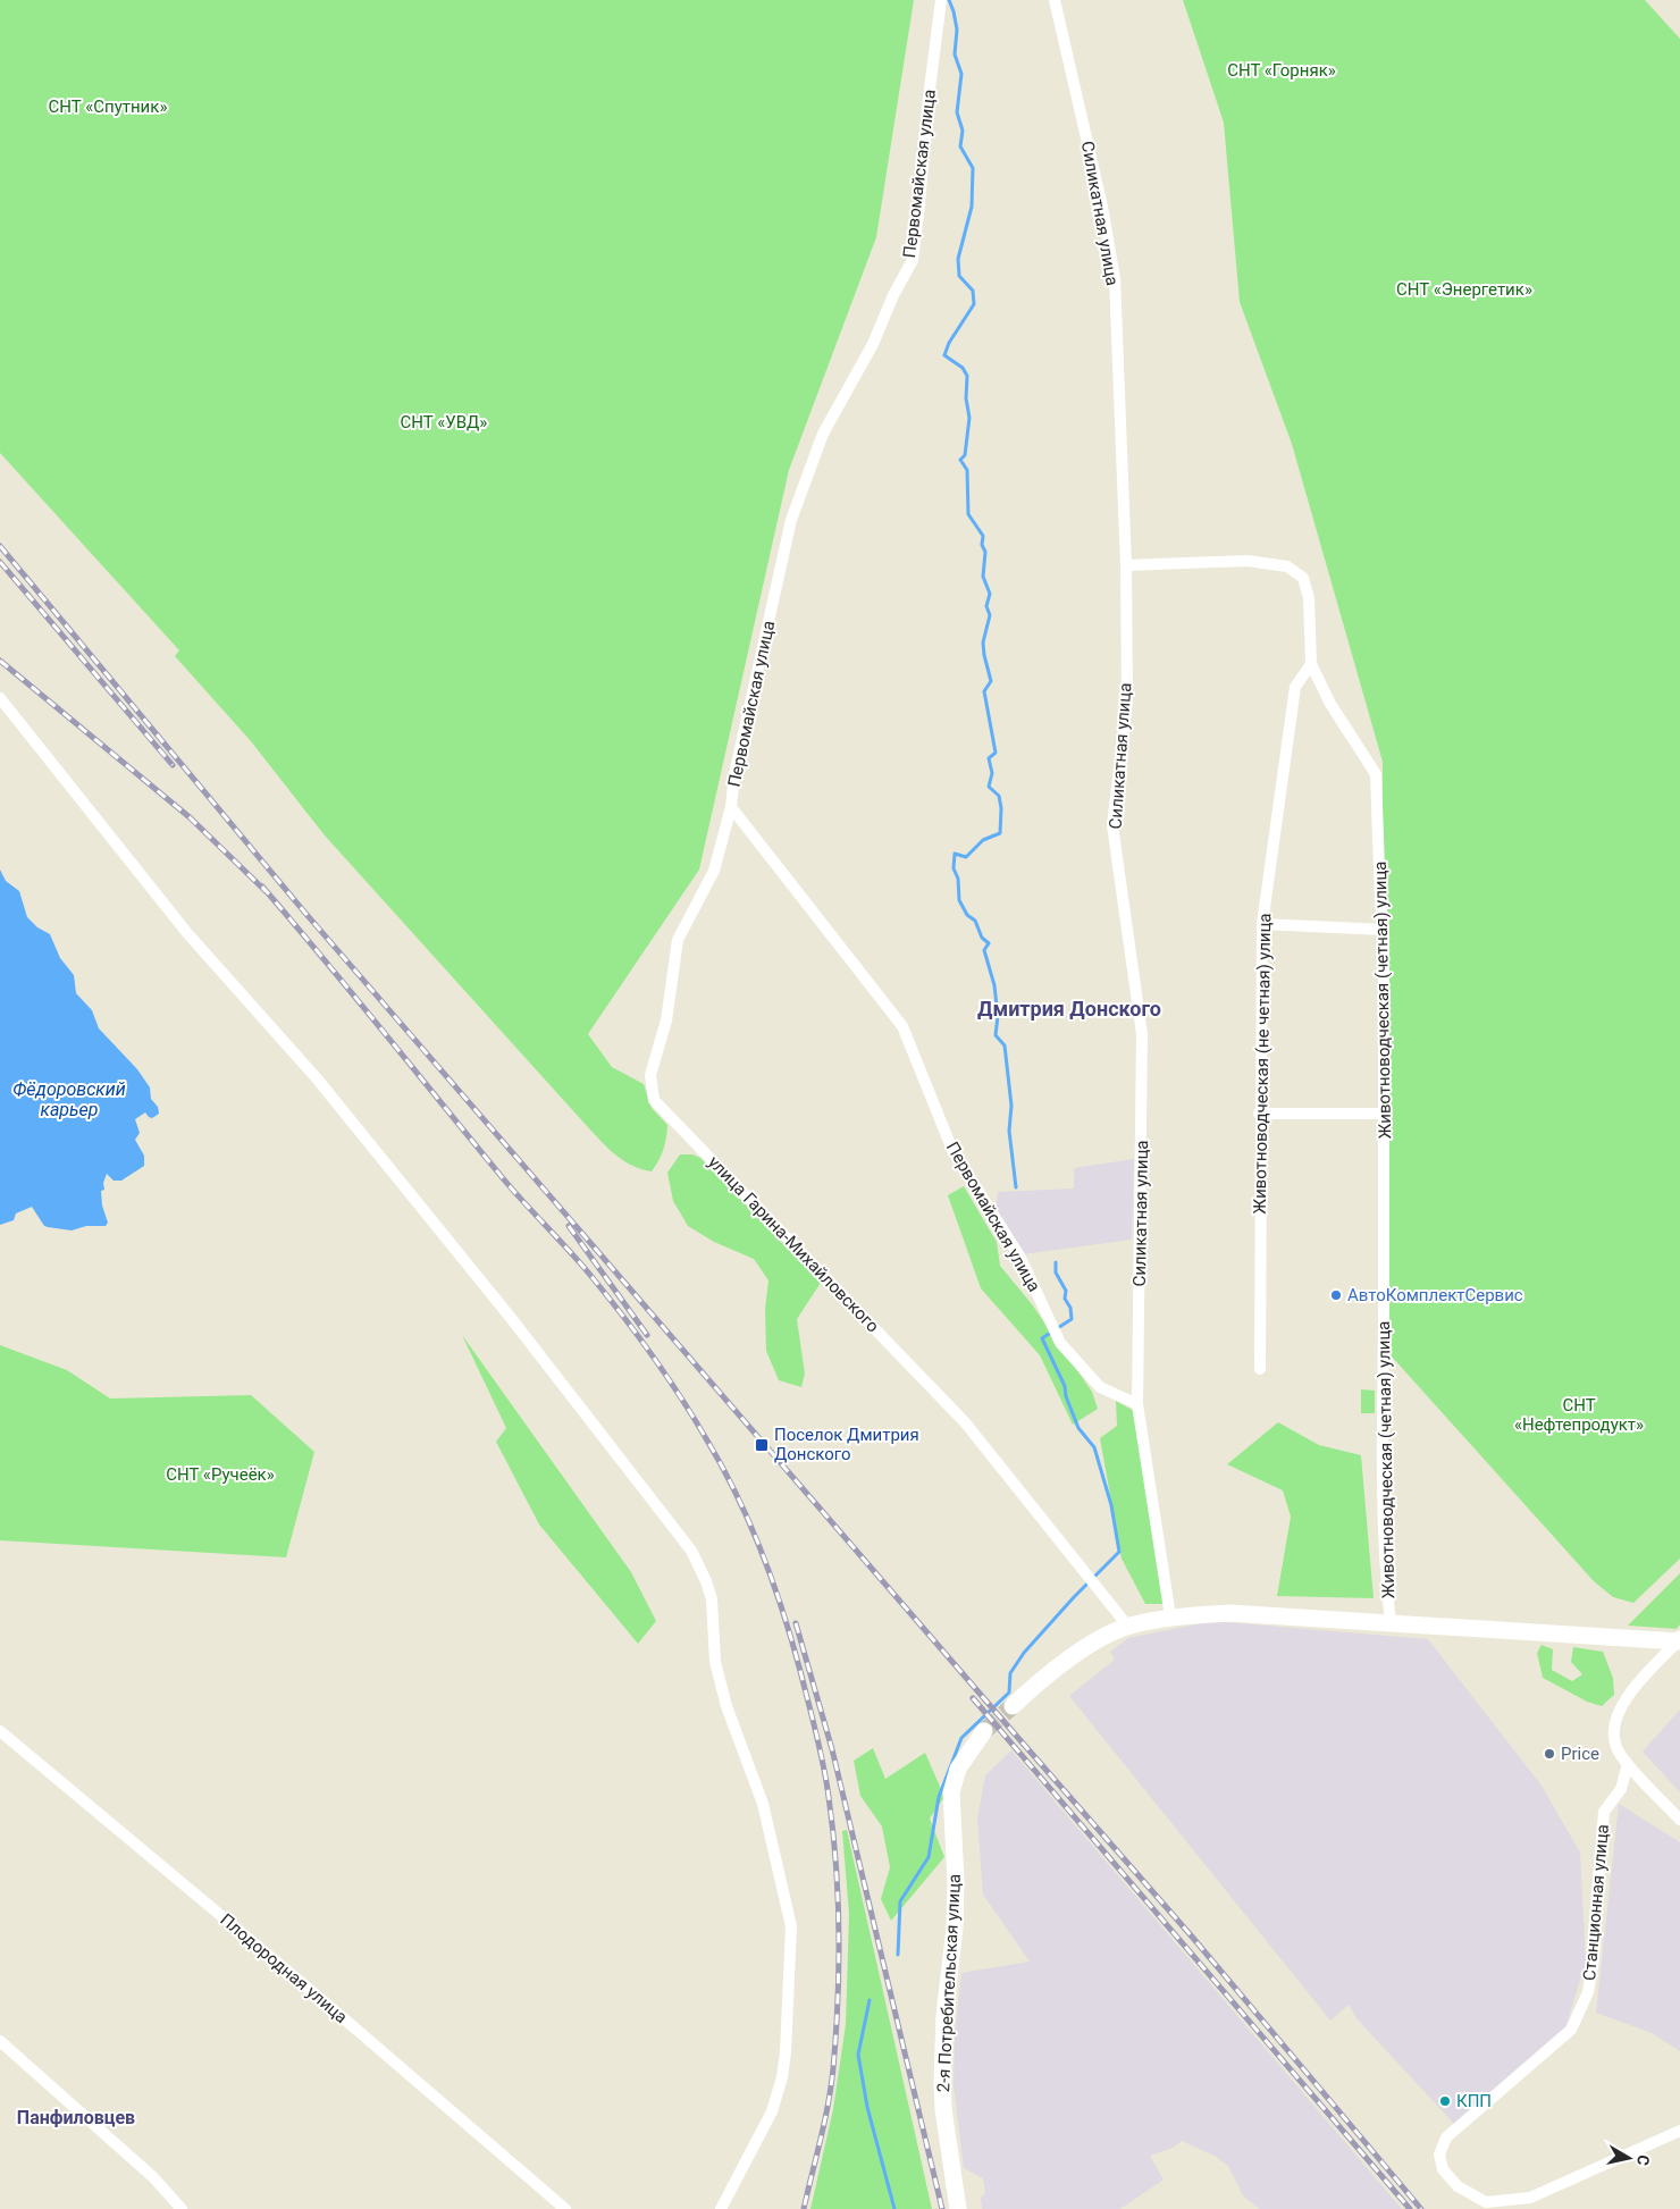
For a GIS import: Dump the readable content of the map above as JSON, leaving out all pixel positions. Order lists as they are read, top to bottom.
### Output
{
  "streets": {
    "street": [
      "Первомайская улица",
      "Силикатная улица",
      "Животноводческая (четная) улица",
      "Животноводческая (не четная) улица",
      "улица Гарина-Михайловского",
      "Станционная улица",
      "Плодородная улица",
      "2-я Потребительская улица"
    ]
  },
  "crossings": [
    ["Первомайская улица", "Силикатная улица"],
    ["Первомайская улица", "улица Гарина-Михайловского"],
    ["Силикатная улица", "Животноводческая (четная) улица"],
    ["Животноводческая (четная) улица", "Животноводческая (не четная) улица"]
  ],
  "districts": ["Дмитрия Донского", "Панфиловцев"],
  "water": ["Фёдоровский карьер"],
  "parks": [
    "СНТ «Горняк»",
    "СНТ «Спутник»",
    "СНТ «Энергетик»",
    "СНТ «УВД»",
    "СНТ «Нефтепродукт»",
    "СНТ «Ручеёк»"
  ],
  "places": {
    "other": ["АвтоКомплектСервис", "Price", "КПП"],
    "transit": ["Поселок Дмитрия Донского"]
  },
  "north": "right"
}
